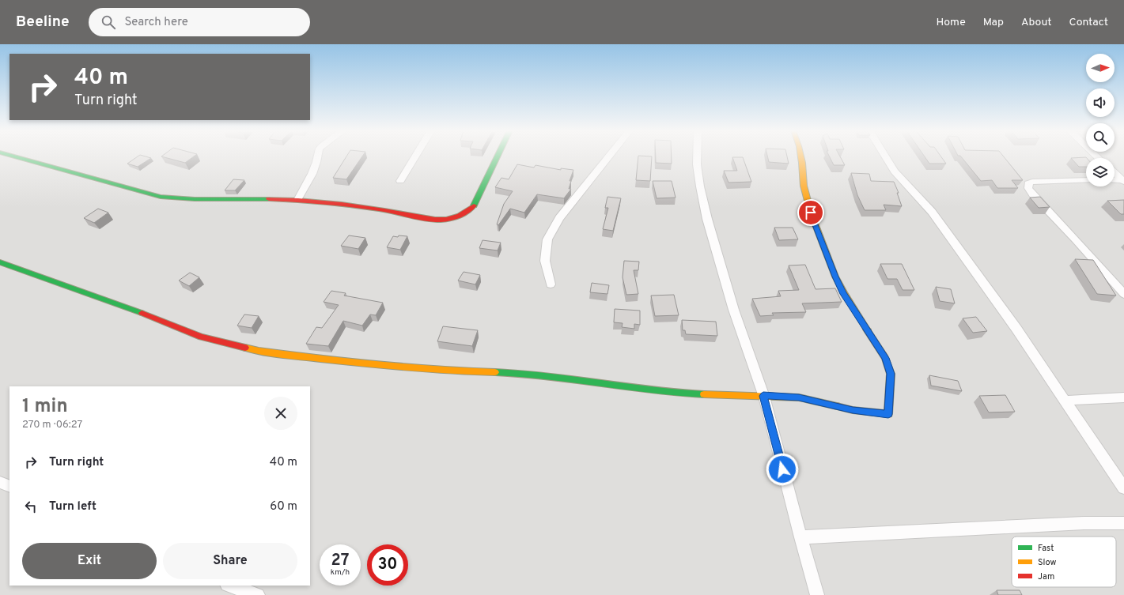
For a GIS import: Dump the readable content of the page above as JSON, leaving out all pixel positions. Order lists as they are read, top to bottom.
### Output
{
  "legend": ["Fast", "Slow", "Jam"],
  "north": "right",
  "page": {
    "header": "Beeline",
    "search": "Search here",
    "nav": [
      "Home",
      "Map",
      "About",
      "Contact"
    ],
    "turn": ["40 m", "Turn right"],
    "heading": ["1 min", "270 m · 06:27"],
    "list": [
      {
        "name": "Turn right",
        "value": "40 m"
      },
      {
        "name": "Turn left",
        "value": "60 m"
      }
    ],
    "buttons": ["Exit", "Share"],
    "speed": "27 km/h",
    "limit": "30"
  }
}
